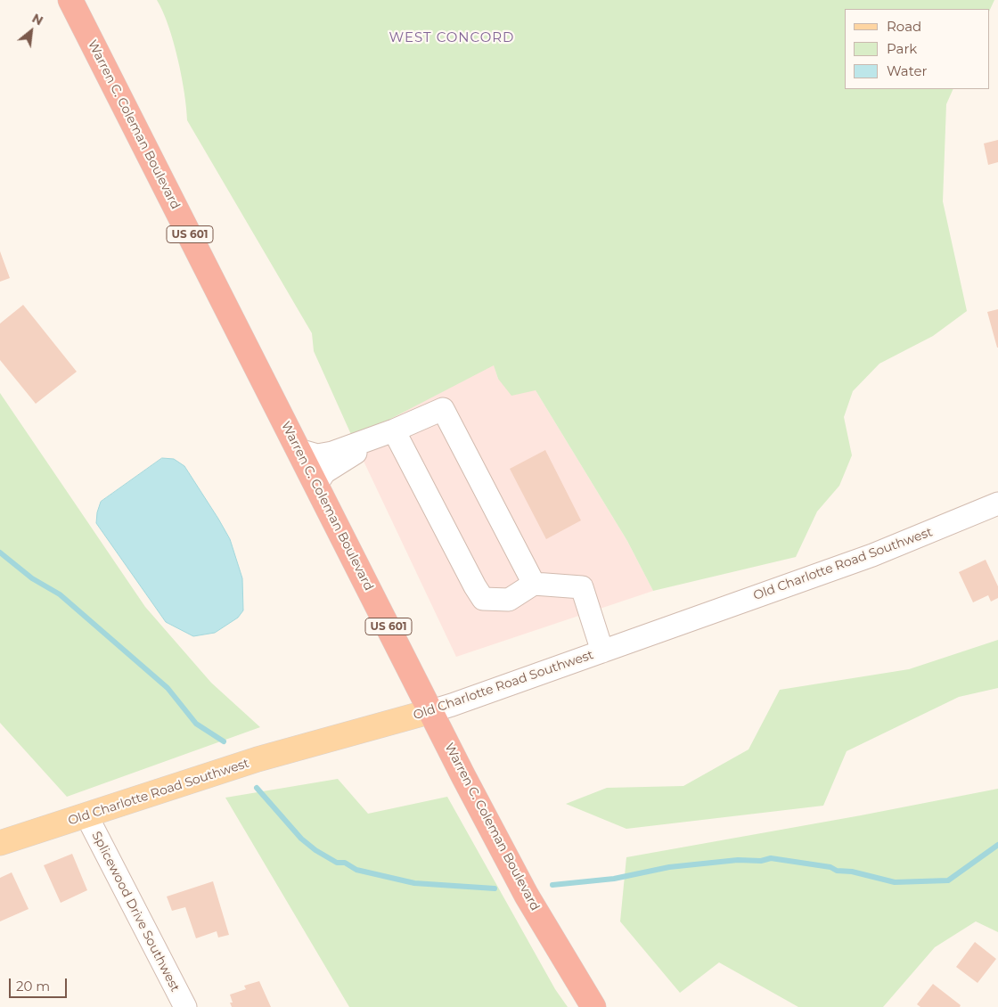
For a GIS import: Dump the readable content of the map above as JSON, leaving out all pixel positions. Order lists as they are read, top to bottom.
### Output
{
  "streets": {
    "highway": ["Warren C. Coleman Boulevard", "US 601"],
    "main road": ["Old Charlotte Road Southwest"],
    "street": ["Splicewood Drive Southwest"]
  },
  "crossings": [
    ["Warren C. Coleman Boulevard", "Old Charlotte Road Southwest"],
    ["Old Charlotte Road Southwest", "Splicewood Drive Southwest"]
  ],
  "districts": ["WEST CONCORD"],
  "legend": ["Road", "Park", "Water"],
  "scale_bar": "20 m",
  "north": "top right"
}
